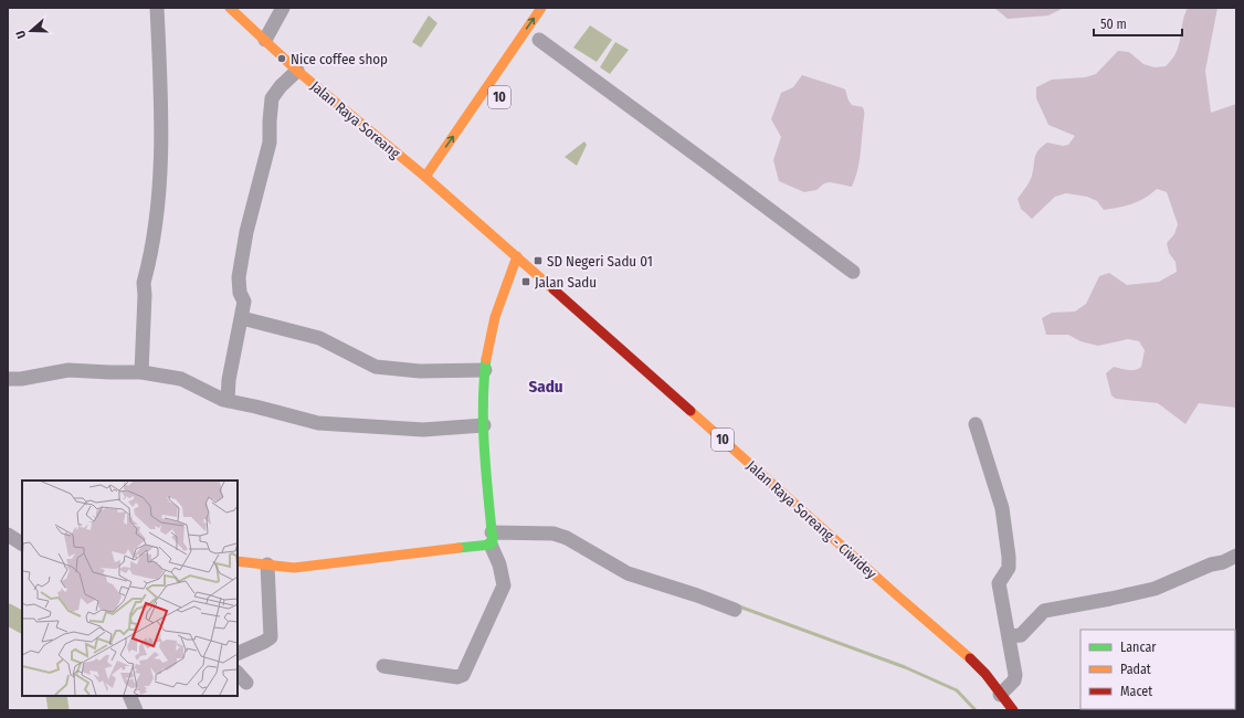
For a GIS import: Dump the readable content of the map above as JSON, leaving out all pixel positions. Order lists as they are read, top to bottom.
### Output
{
  "streets": {
    "main road": ["10", "Jalan Raya Soreang", "Jalan Raya Soreang - Ciwidey"]
  },
  "crossings": [
    ["10", "Jalan Raya Soreang"],
    ["10", "Jalan Raya Soreang - Ciwidey"],
    ["Jalan Raya Soreang", "Jalan Raya Soreang - Ciwidey"]
  ],
  "districts": ["Sadu"],
  "places": {
    "other": ["Nice coffee shop"],
    "transit": ["SD Negeri Sadu 01", "Jalan Sadu"]
  },
  "legend": ["Lancar", "Padat", "Macet"],
  "scale_bar": "50 m",
  "north": "left"
}
